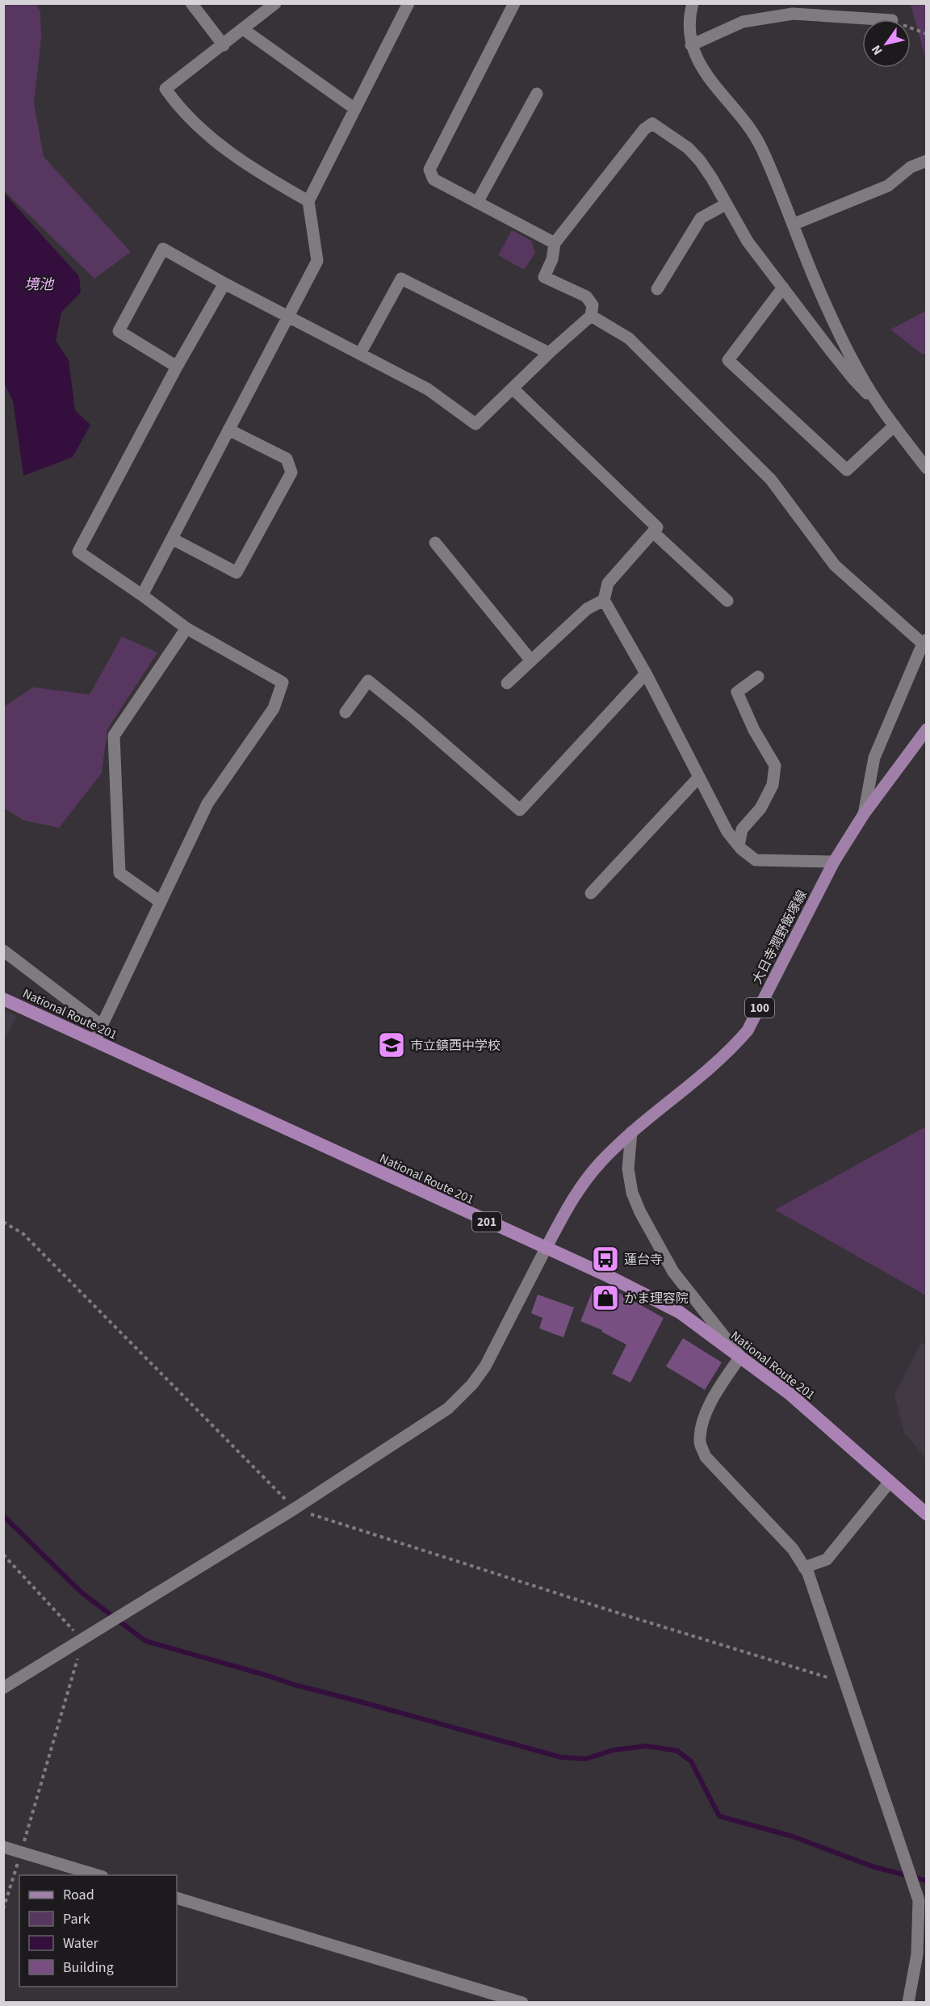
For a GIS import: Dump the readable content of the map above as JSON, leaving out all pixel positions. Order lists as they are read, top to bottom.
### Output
{
  "streets": {
    "highway": ["National Route 201", "201"],
    "main road": ["大日寺潤野飯塚線", "100"]
  },
  "crossings": [
    ["大日寺潤野飯塚線", "National Route 201"]
  ],
  "water": ["境池"],
  "places": {
    "school or university": ["市立鎮西中学校"],
    "bus stop": ["蓮台寺"],
    "shop": ["かま理容院"]
  },
  "legend": [
    "Road",
    "Park",
    "Water",
    "Building"
  ],
  "north": "bottom left"
}
